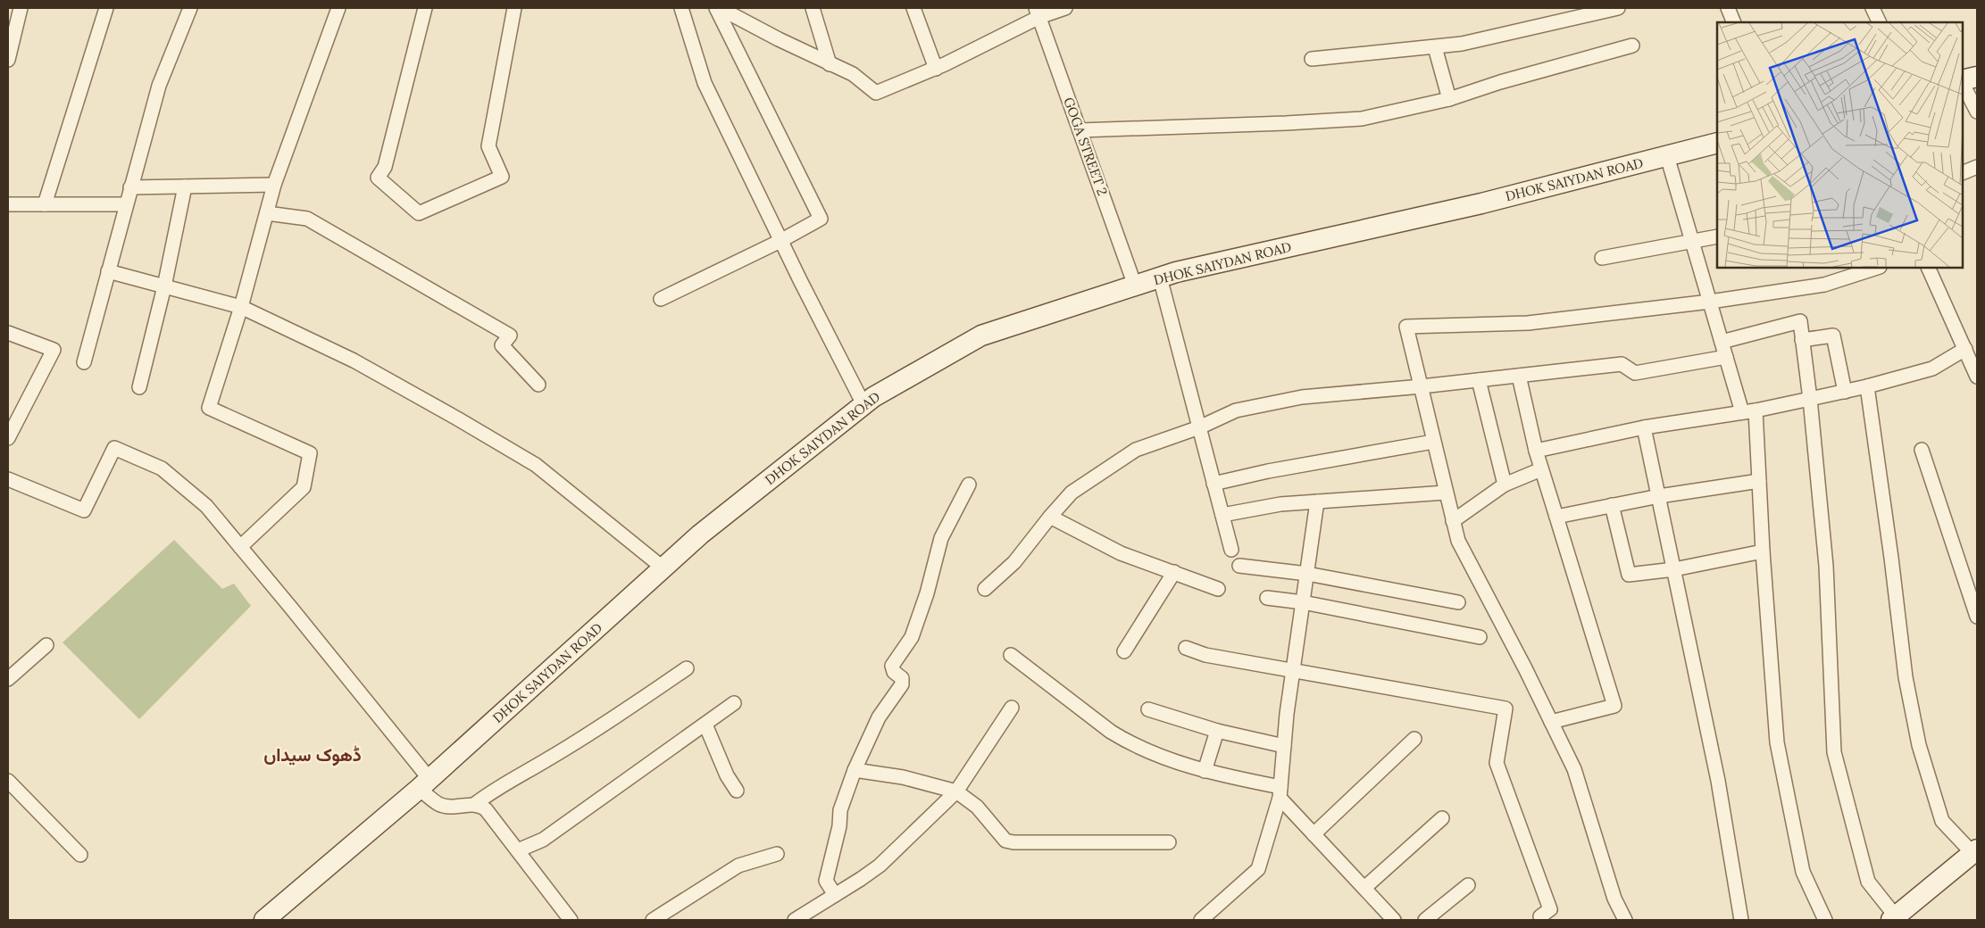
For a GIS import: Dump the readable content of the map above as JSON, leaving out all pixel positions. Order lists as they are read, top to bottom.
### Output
{
  "streets": {
    "main road": ["DHOK SAIYDAN ROAD"],
    "street": ["GOGA STREET 2"]
  },
  "crossings": [
    ["GOGA STREET 2", "DHOK SAIYDAN ROAD"]
  ],
  "districts": ["ڈھوک سیداں"]
}
